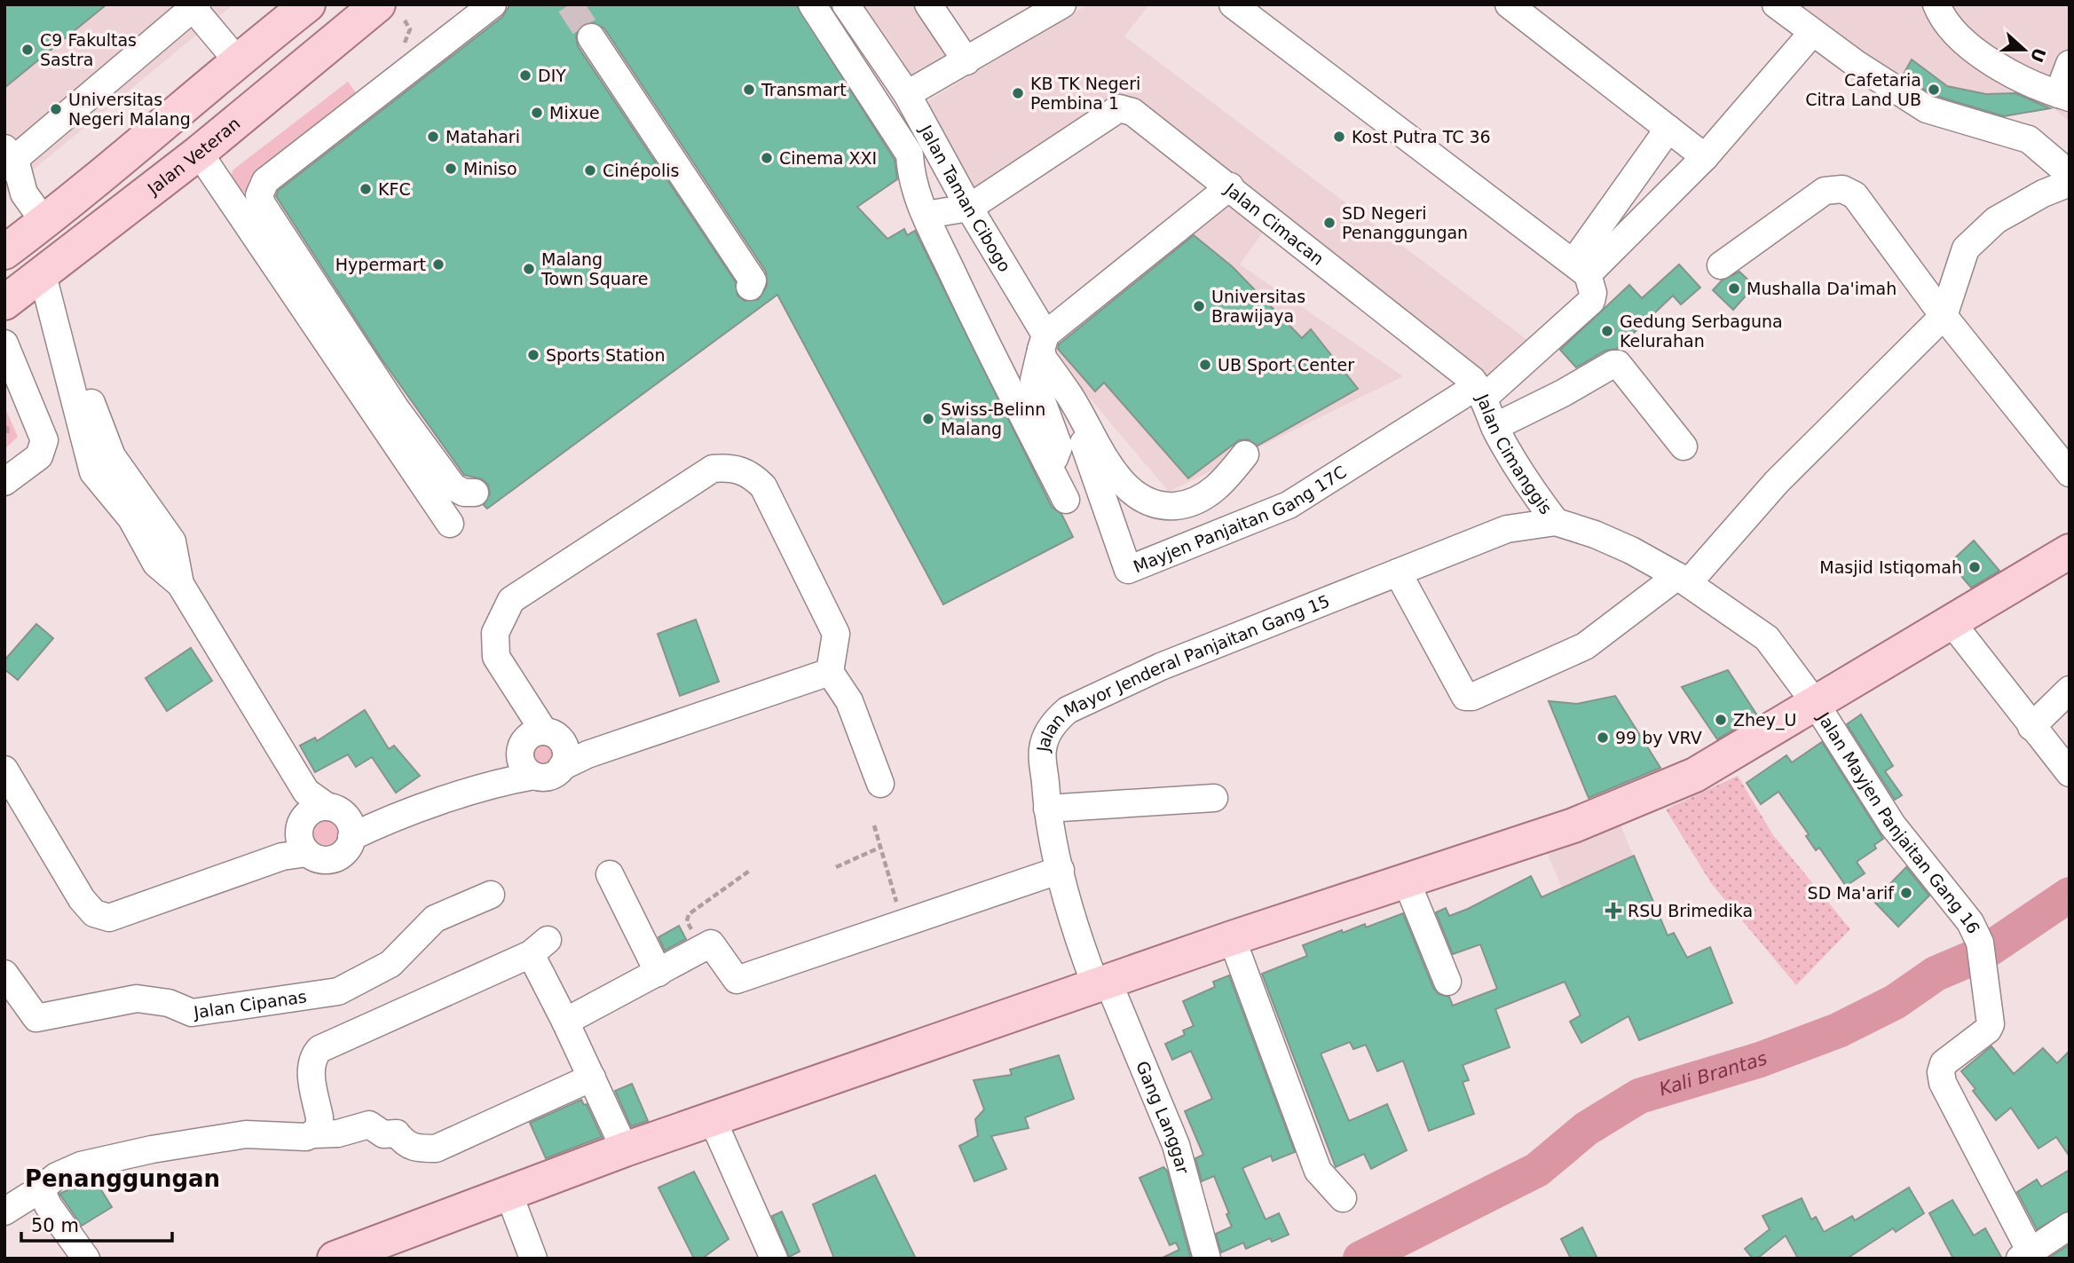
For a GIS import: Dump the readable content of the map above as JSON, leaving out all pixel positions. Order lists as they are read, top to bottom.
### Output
{
  "streets": {
    "main road": ["Jalan Veteran"],
    "street": [
      "Jalan Taman Cibogo",
      "Jalan Cimacan",
      "Jalan Cimanggis",
      "Mayjen Panjaitan Gang 17C",
      "Jalan Mayor Jenderal Panjaitan Gang 15",
      "Jalan Mayjen Panjaitan Gang 16",
      "Jalan Cipanas",
      "Gang Langgar"
    ]
  },
  "crossings": [
    ["Jalan Taman Cibogo", "Jalan Cimacan"],
    ["Jalan Taman Cibogo", "Mayjen Panjaitan Gang 17C"],
    ["Jalan Cimacan", "Jalan Cimanggis"],
    ["Jalan Cimacan", "Mayjen Panjaitan Gang 17C"],
    ["Jalan Cimanggis", "Mayjen Panjaitan Gang 17C"],
    ["Jalan Cimanggis", "Jalan Mayor Jenderal Panjaitan Gang 15"],
    ["Jalan Cimanggis", "Jalan Mayjen Panjaitan Gang 16"],
    ["Jalan Mayor Jenderal Panjaitan Gang 15", "Jalan Mayjen Panjaitan Gang 16"],
    ["Jalan Mayor Jenderal Panjaitan Gang 15", "Gang Langgar"]
  ],
  "districts": ["Penanggungan"],
  "water": ["Kali Brantas"],
  "places": {
    "other": [
      "C9 Fakultas Sastra",
      "DIY",
      "Transmart",
      "Cafetaria Citra Land UB",
      "KB TK Negeri Pembina 1",
      "Universitas Negeri Malang",
      "Mixue",
      "Matahari",
      "Kost Putra TC 36",
      "Cinema XXI",
      "Miniso",
      "Cinépolis",
      "KFC",
      "SD Negeri Penanggungan",
      "Hypermart",
      "Malang Town Square",
      "Mushalla Da'imah",
      "Universitas Brawijaya",
      "Gedung Serbaguna Kelurahan",
      "Sports Station",
      "UB Sport Center",
      "Swiss-Belinn Malang",
      "Masjid Istiqomah",
      "Zhey_U",
      "99 by VRV",
      "SD Ma'arif"
    ],
    "health": ["RSU Brimedika"]
  },
  "scale_bar": "50 m",
  "north": "right"
}
